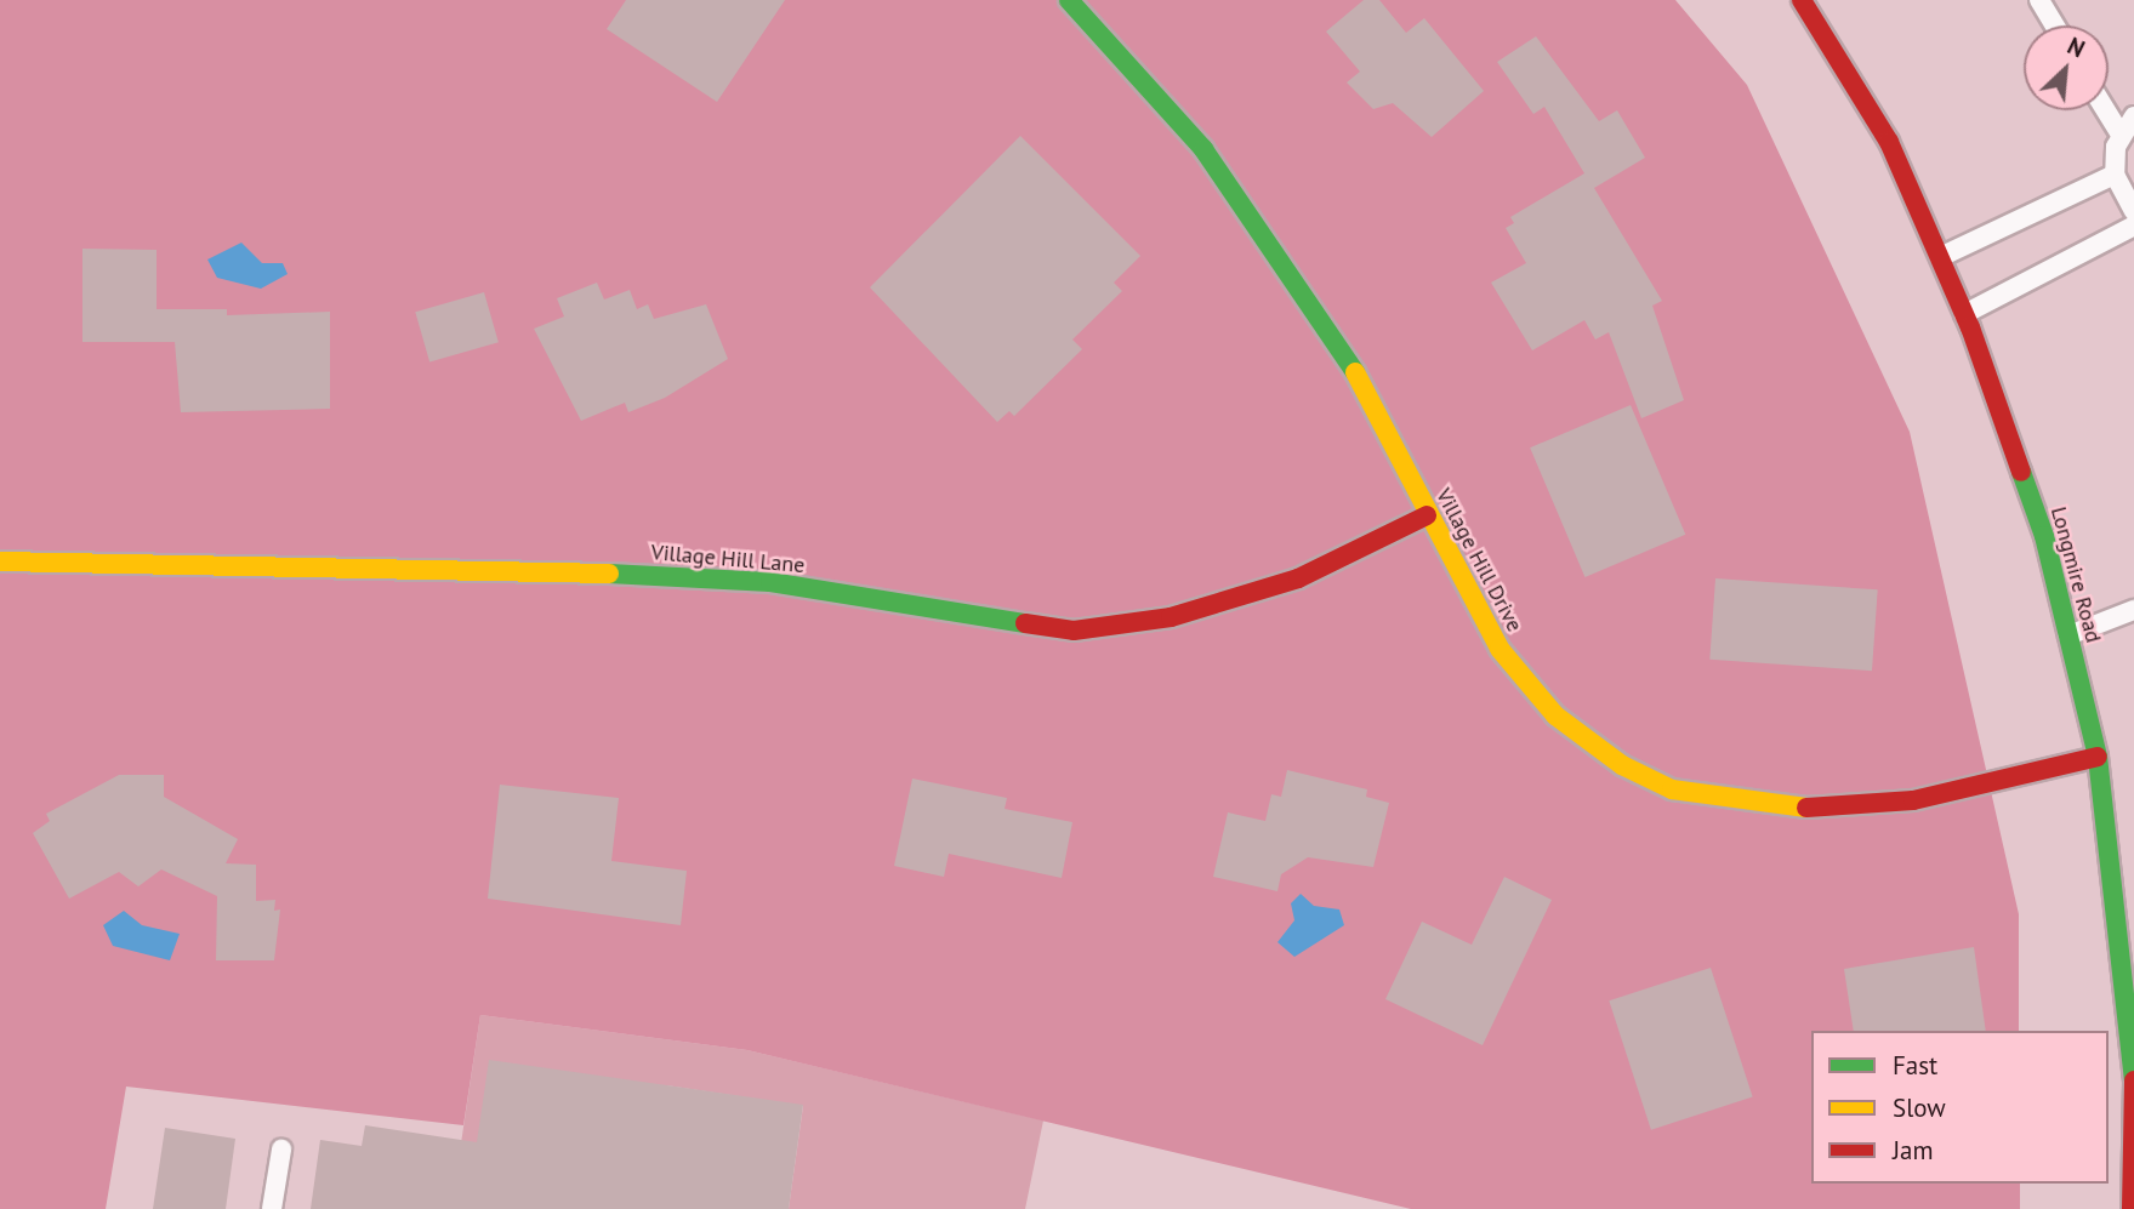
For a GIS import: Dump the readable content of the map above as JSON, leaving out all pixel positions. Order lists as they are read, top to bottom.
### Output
{
  "streets": {
    "street": ["Village Hill Lane", "Village Hill Drive", "Longmire Road"]
  },
  "crossings": [
    ["Village Hill Lane", "Village Hill Drive"],
    ["Village Hill Drive", "Longmire Road"]
  ],
  "legend": ["Fast", "Slow", "Jam"],
  "north": "top right"
}
